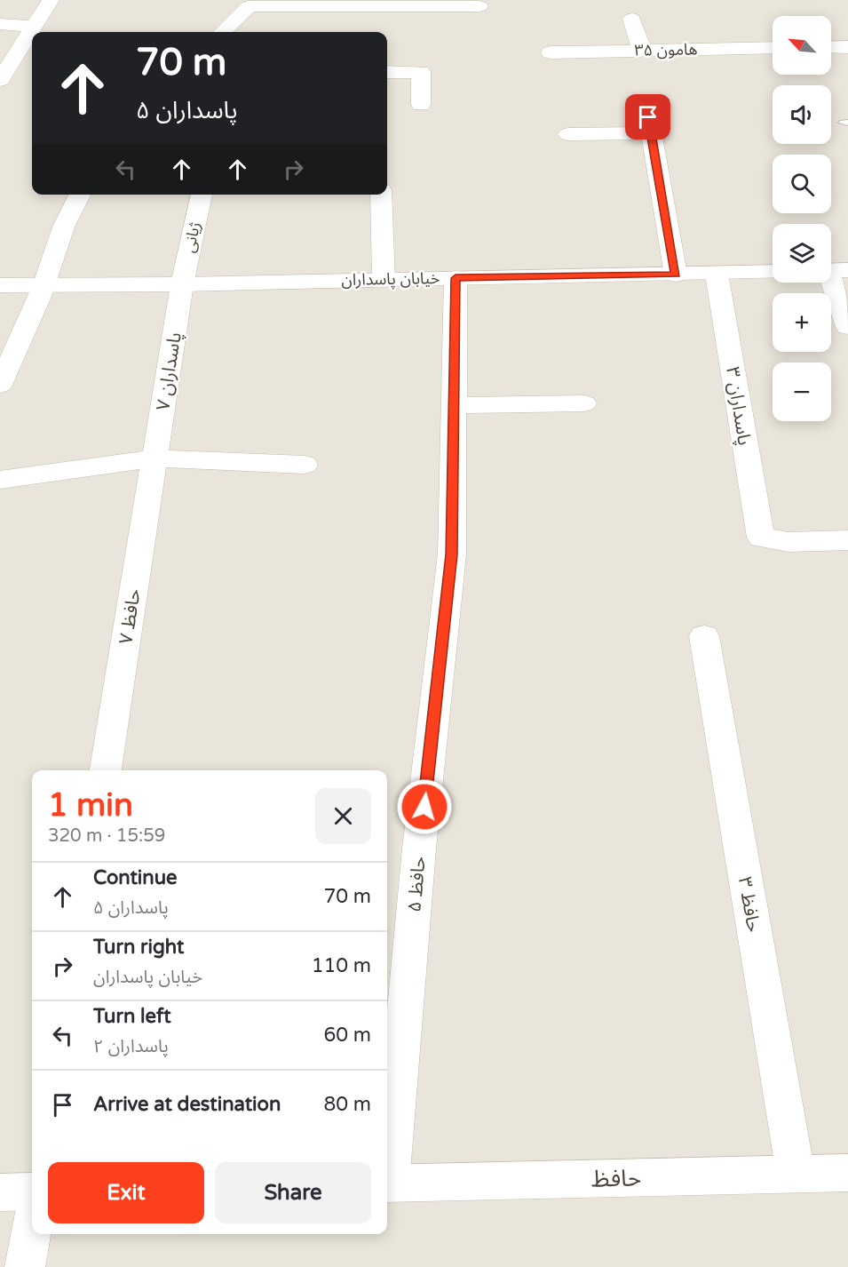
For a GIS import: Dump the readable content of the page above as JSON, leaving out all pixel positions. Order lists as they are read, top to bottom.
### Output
{
  "streets": {
    "street": [
      "هامون ۳۵",
      "ژیانی",
      "خیابان پاسداران",
      "پاسداران ۷",
      "پاسداران ۳",
      "حافظ ۷",
      "حافظ ۵",
      "حافظ ۳",
      "حافظ"
    ]
  },
  "crossings": [
    ["ژیانی", "خیابان پاسداران"],
    ["ژیانی", "پاسداران ۷"],
    ["خیابان پاسداران", "پاسداران ۷"],
    ["خیابان پاسداران", "پاسداران ۳"],
    ["خیابان پاسداران", "حافظ ۵"],
    ["پاسداران ۷", "حافظ ۷"],
    ["حافظ ۵", "حافظ"],
    ["حافظ ۳", "حافظ"]
  ],
  "north": "top left",
  "page": {
    "map_buttons": ["+", "−"],
    "turn": ["70 m", "پاسداران ۵"],
    "heading": ["1 min", "320 m · 15:59"],
    "list": [
      {
        "name": "Continue",
        "note": "پاسداران ۵",
        "value": "70 m"
      },
      {
        "name": "Turn right",
        "note": "خیابان پاسداران",
        "value": "110 m"
      },
      {
        "name": "Turn left",
        "note": "پاسداران ۲",
        "value": "60 m"
      },
      {
        "name": "Arrive at destination",
        "value": "80 m"
      }
    ],
    "buttons": ["Exit", "Share"]
  }
}
